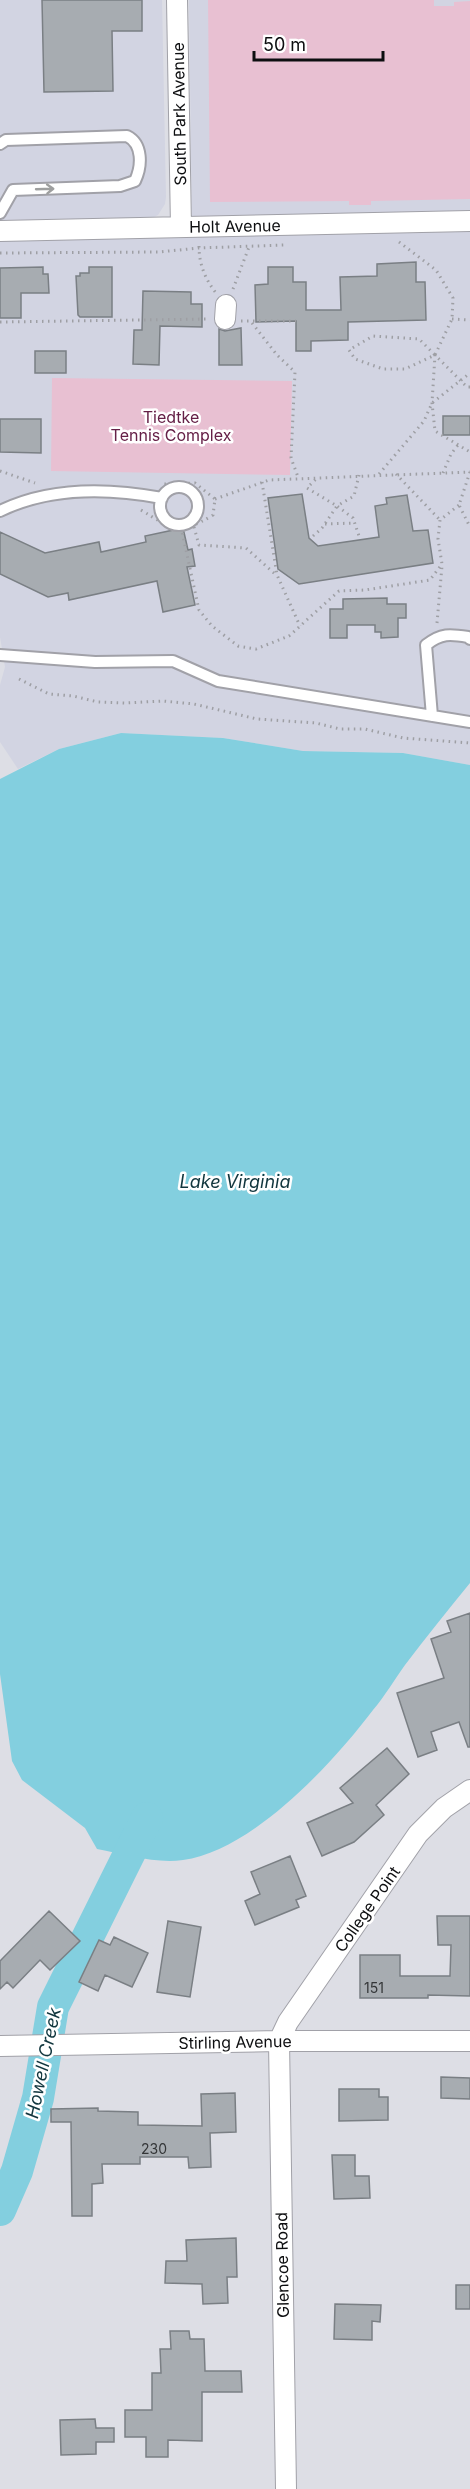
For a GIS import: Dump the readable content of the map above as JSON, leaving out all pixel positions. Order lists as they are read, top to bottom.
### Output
{
  "streets": {
    "street": [
      "South Park Avenue",
      "Holt Avenue",
      "College Point",
      "Stirling Avenue",
      "Glencoe Road"
    ]
  },
  "crossings": [
    ["South Park Avenue", "Holt Avenue"],
    ["College Point", "Stirling Avenue"],
    ["College Point", "Glencoe Road"],
    ["Stirling Avenue", "Glencoe Road"]
  ],
  "water": ["Lake Virginia", "Howell Creek"],
  "parks": ["Tiedtke Tennis Complex"],
  "house_numbers": ["151", "230"],
  "scale_bar": "50 m"
}
